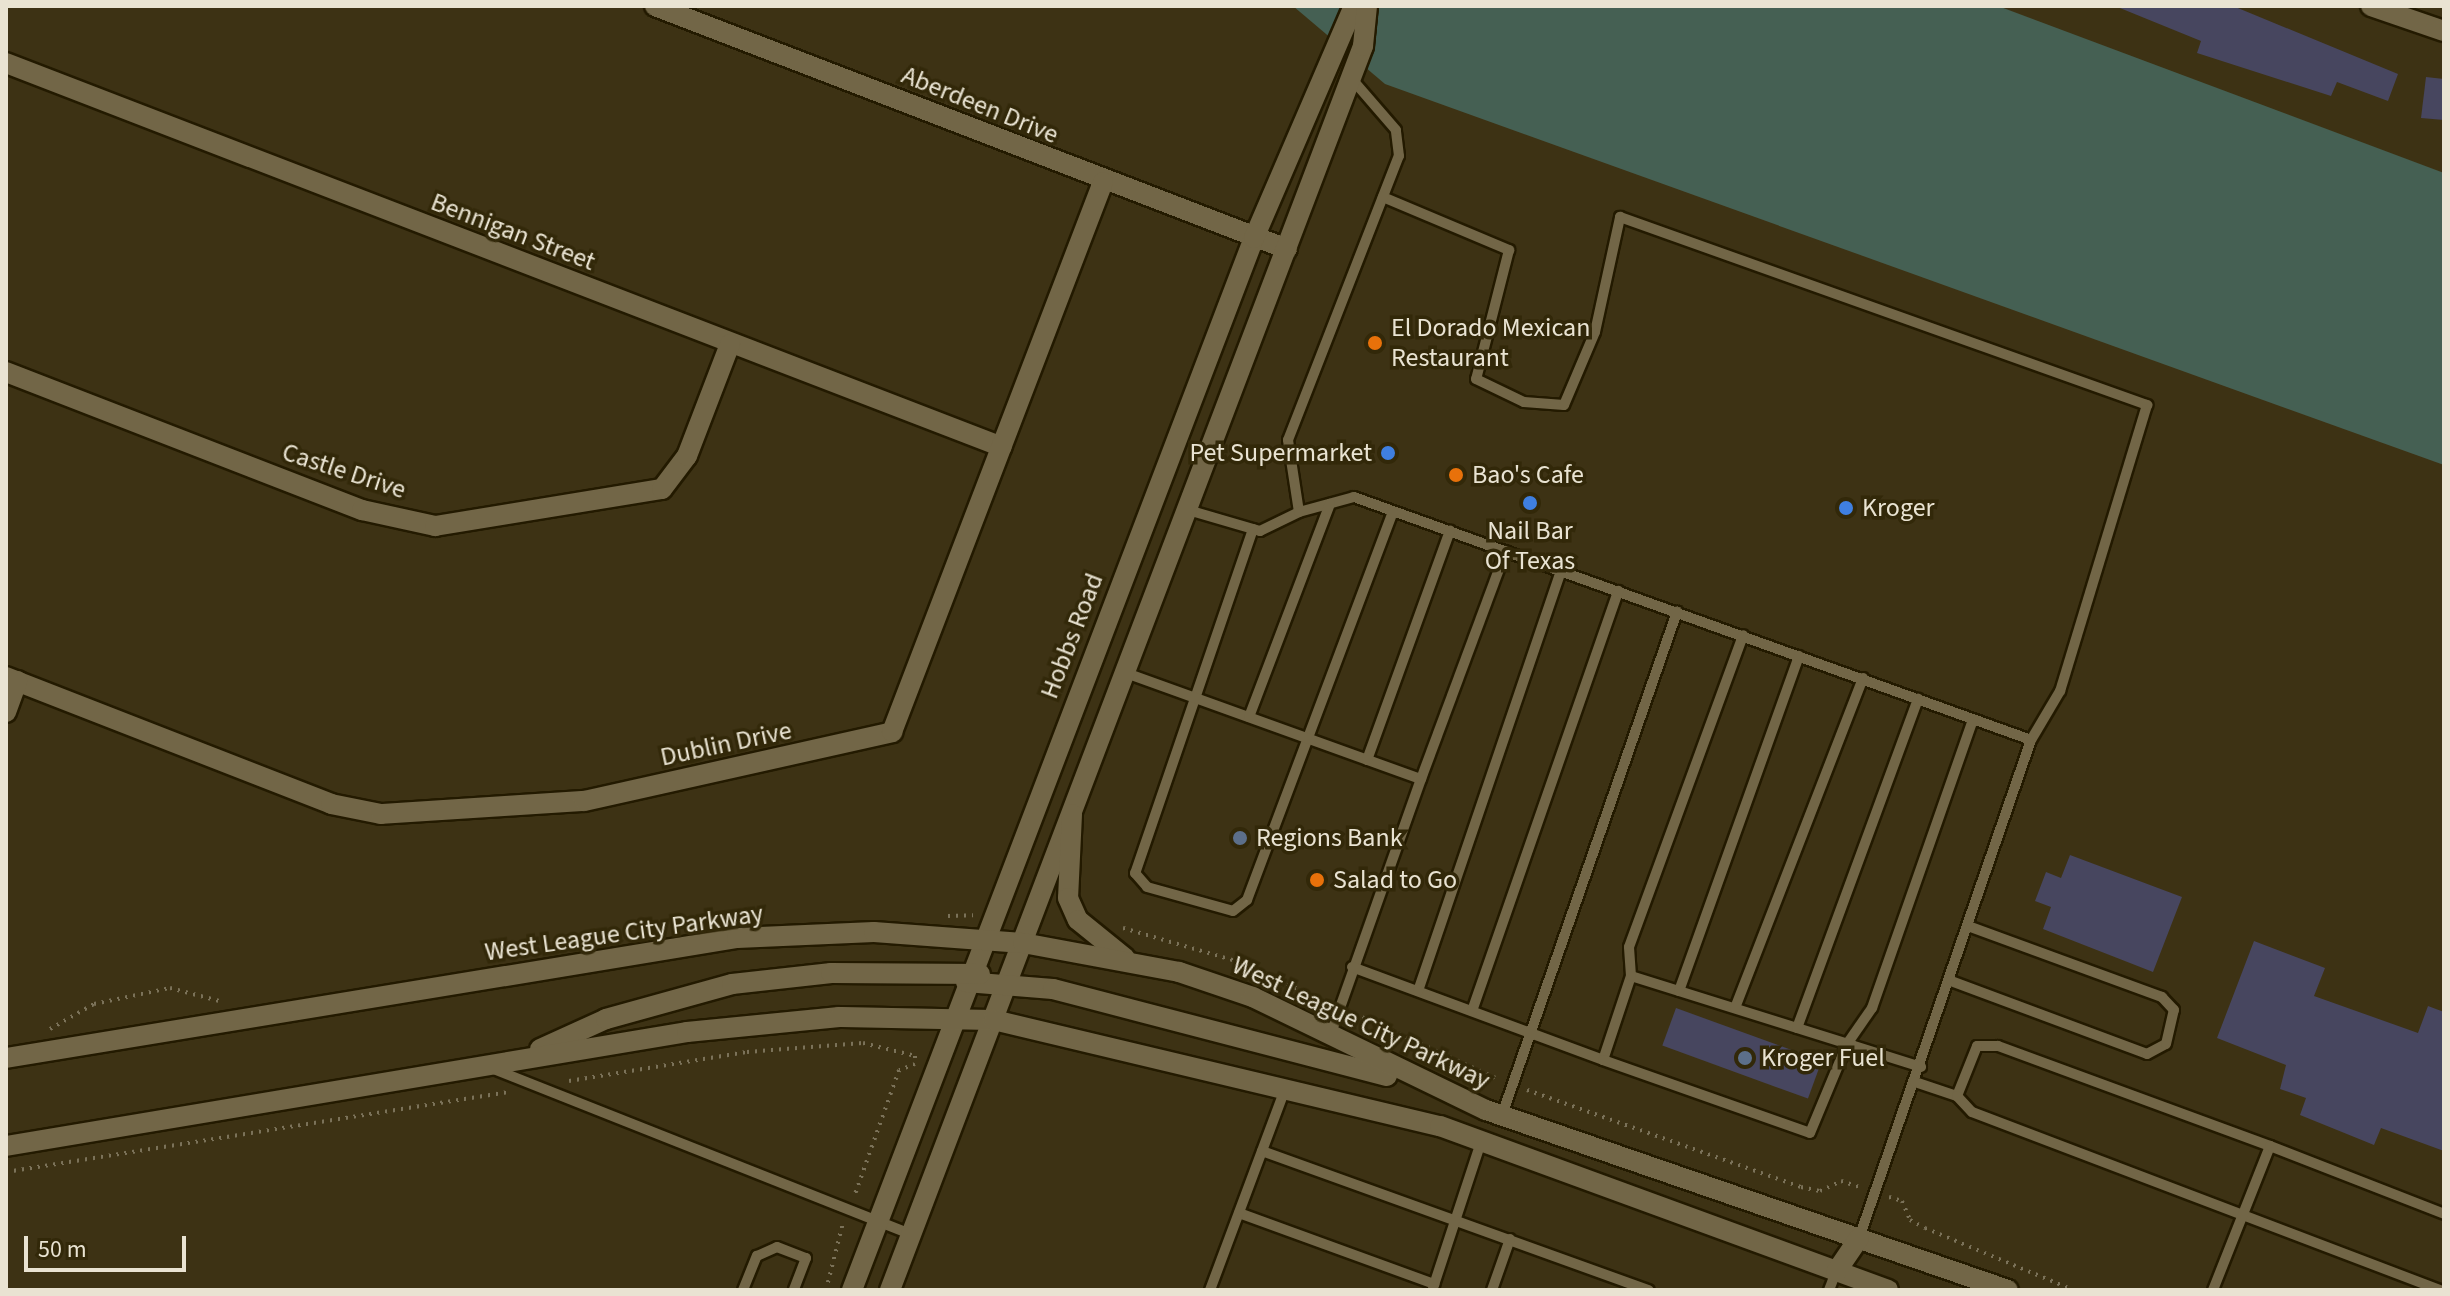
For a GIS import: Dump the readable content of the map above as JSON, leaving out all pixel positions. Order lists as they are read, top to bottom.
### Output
{
  "streets": {
    "street": [
      "Aberdeen Drive",
      "Bennigan Street",
      "Castle Drive",
      "Hobbs Road",
      "Dublin Drive",
      "West League City Parkway"
    ]
  },
  "crossings": [
    ["Aberdeen Drive", "Hobbs Road"],
    ["Aberdeen Drive", "Dublin Drive"],
    ["Bennigan Street", "Castle Drive"],
    ["Bennigan Street", "Dublin Drive"],
    ["Hobbs Road", "West League City Parkway"]
  ],
  "places": [
    "El Dorado Mexican Restaurant",
    "Pet Supermarket",
    "Bao's Cafe",
    "Nail Bar Of Texas",
    "Kroger",
    "Regions Bank",
    "Salad to Go",
    "Kroger Fuel"
  ],
  "scale_bar": "50 m"
}
